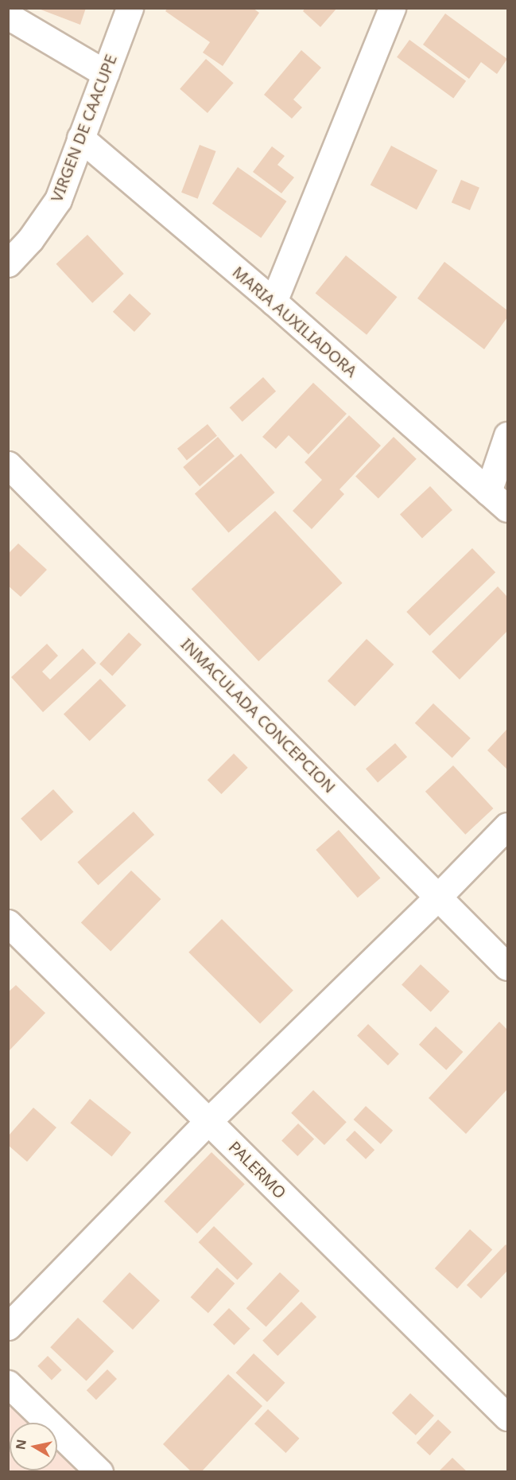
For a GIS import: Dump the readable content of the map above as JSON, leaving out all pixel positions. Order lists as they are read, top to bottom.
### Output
{
  "streets": {
    "street": [
      "VIRGEN DE CAACUPE",
      "MARIA AUXILIADORA",
      "INMACULADA CONCEPCION",
      "PALERMO"
    ]
  },
  "crossings": [
    ["VIRGEN DE CAACUPE", "MARIA AUXILIADORA"]
  ],
  "north": "left"
}
